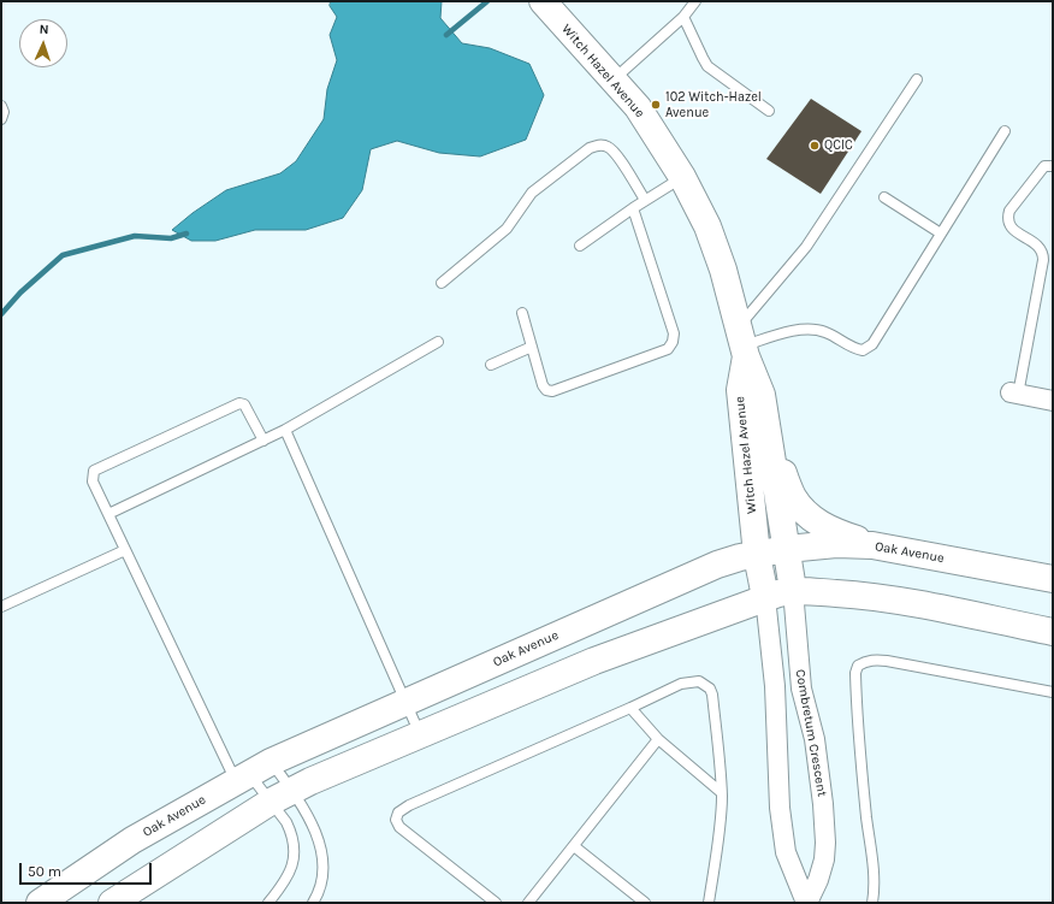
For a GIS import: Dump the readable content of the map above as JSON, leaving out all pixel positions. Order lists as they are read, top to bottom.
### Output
{
  "streets": {
    "street": ["Witch Hazel Avenue", "Oak Avenue", "Combretum Crescent"]
  },
  "crossings": [
    ["Witch Hazel Avenue", "Oak Avenue"],
    ["Witch Hazel Avenue", "Combretum Crescent"]
  ],
  "places": ["102 Witch-Hazel Avenue", "QCIC"],
  "scale_bar": "50 m",
  "north": "top"
}
